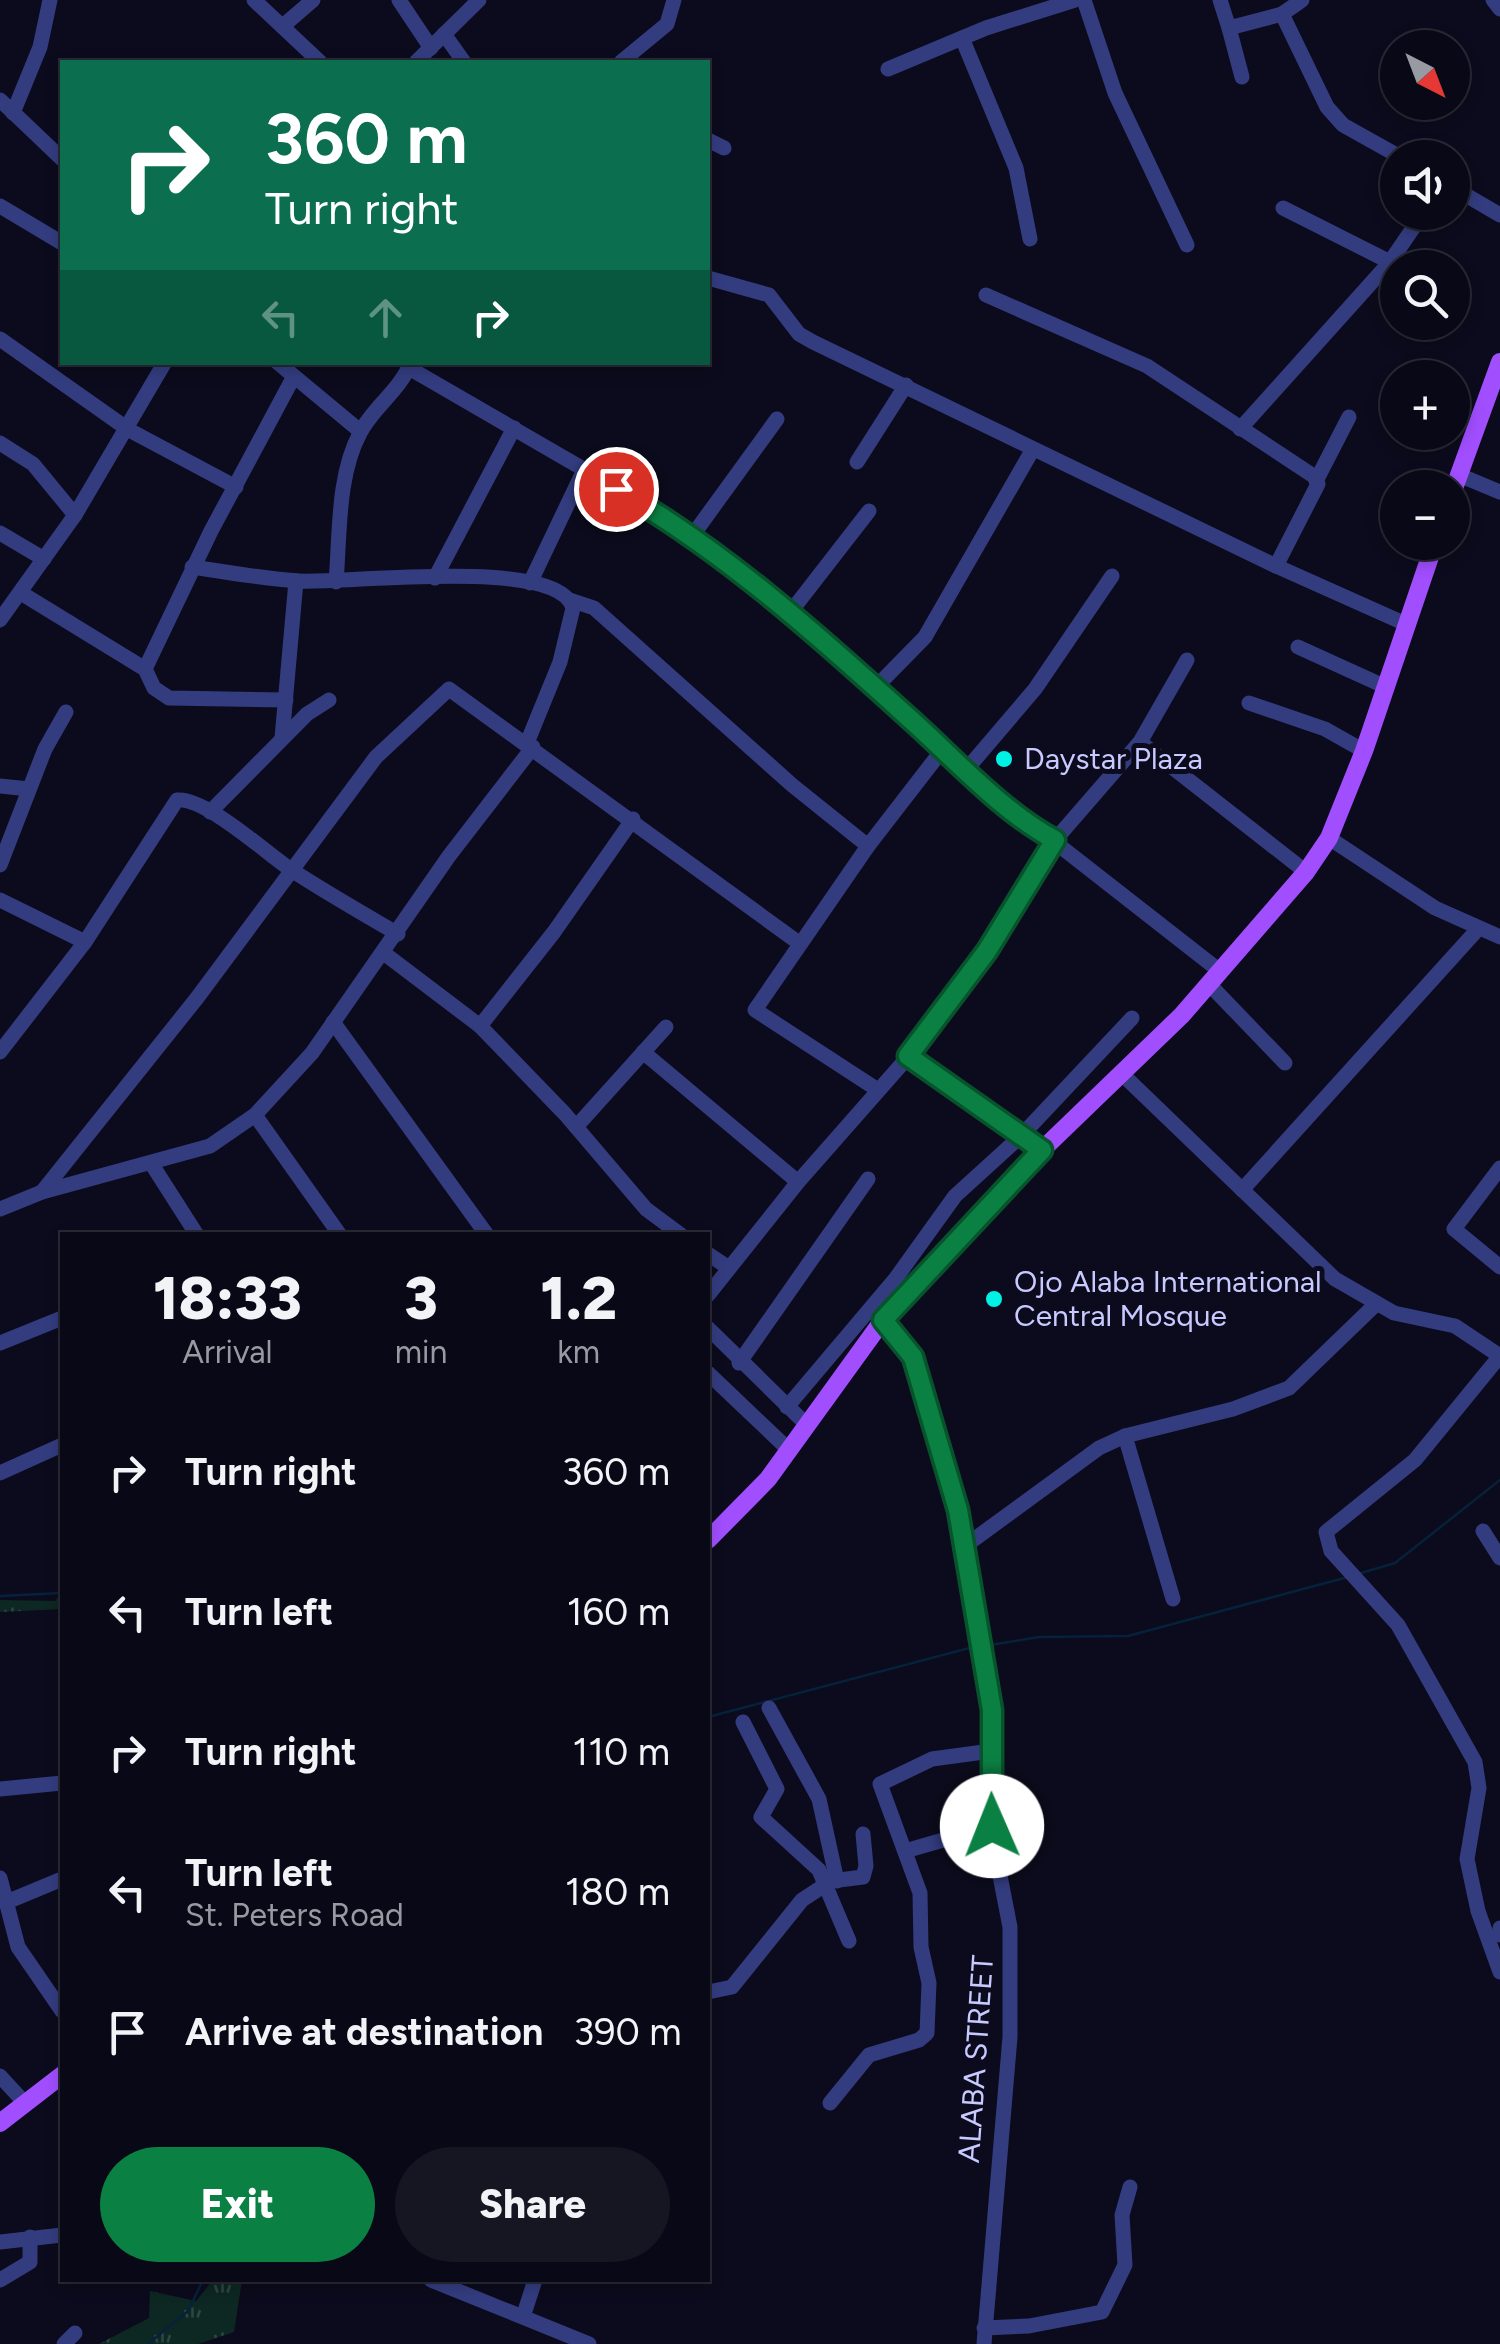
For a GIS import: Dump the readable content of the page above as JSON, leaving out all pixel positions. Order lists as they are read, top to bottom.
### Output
{
  "streets": {
    "street": ["ALABA STREET"]
  },
  "places": ["Daystar Plaza", "Ojo Alaba International Central Mosque"],
  "north": "bottom right",
  "page": {
    "map_buttons": ["+", "−"],
    "turn": ["360 m", "Turn right"],
    "eta": [
      "18:33",
      "Arrival",
      "3",
      "min",
      "1.2",
      "km"
    ],
    "list": [
      {
        "name": "Turn right",
        "value": "360 m"
      },
      {
        "name": "Turn left",
        "value": "160 m"
      },
      {
        "name": "Turn right",
        "value": "110 m"
      },
      {
        "name": "Turn left",
        "note": "St. Peters Road",
        "value": "180 m"
      },
      {
        "name": "Arrive at destination",
        "value": "390 m"
      }
    ],
    "buttons": ["Exit", "Share"]
  }
}
